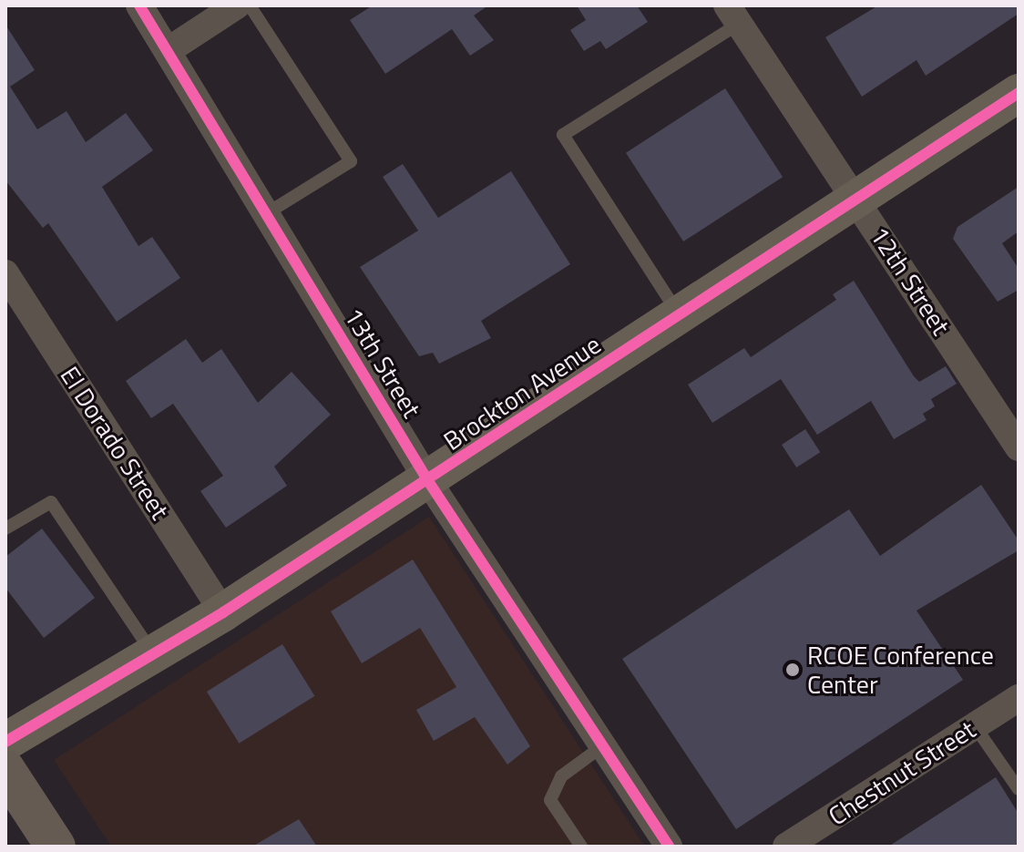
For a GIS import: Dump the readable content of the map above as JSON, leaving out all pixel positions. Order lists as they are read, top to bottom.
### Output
{
  "streets": {
    "main road": ["Brockton Avenue"],
    "street": [
      "12th Street",
      "13th Street",
      "El Dorado Street",
      "Chestnut Street"
    ]
  },
  "crossings": [
    ["12th Street", "Brockton Avenue"],
    ["13th Street", "Brockton Avenue"],
    ["Brockton Avenue", "El Dorado Street"]
  ],
  "places": ["RCOE Conference Center"]
}
